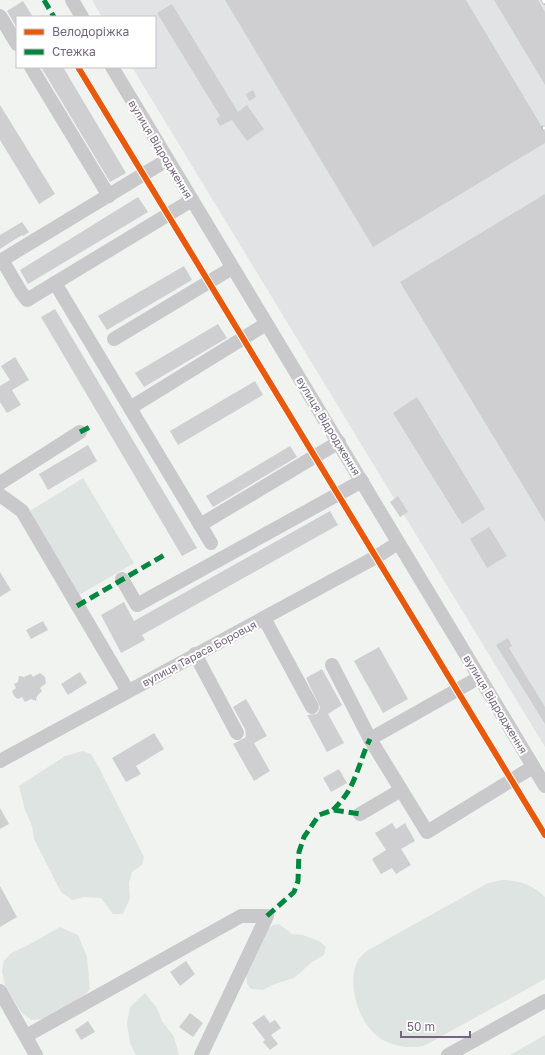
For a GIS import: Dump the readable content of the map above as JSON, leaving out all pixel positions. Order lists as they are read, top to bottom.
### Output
{
  "streets": {
    "street": ["вулиця Відродження", "вулиця Тараса Боровця"]
  },
  "crossings": [
    ["вулиця Відродження", "вулиця Тараса Боровця"]
  ],
  "legend": ["Велодоріжка", "Стежка"],
  "scale_bar": "50 m"
}
